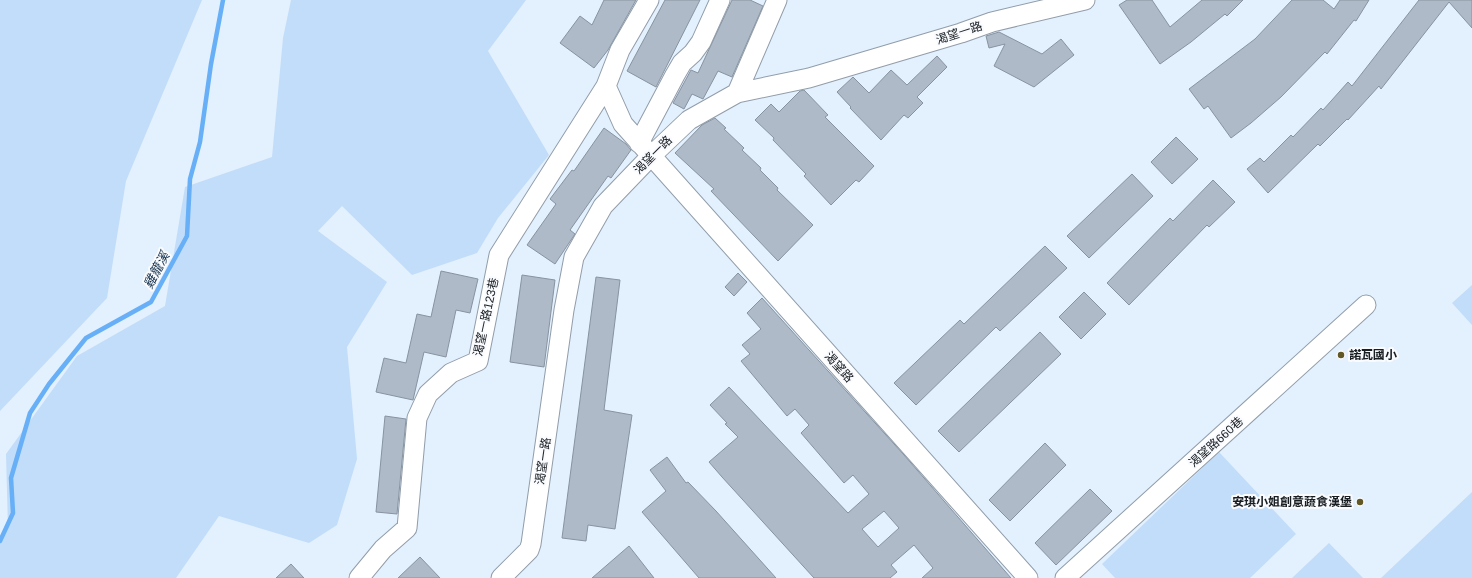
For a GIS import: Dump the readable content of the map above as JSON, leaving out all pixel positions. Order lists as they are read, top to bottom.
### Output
{
  "streets": {
    "street": [
      "渴望一路",
      "渴望一路123巷",
      "渴望路",
      "渴望路660巷"
    ]
  },
  "crossings": [
    ["渴望一路", "渴望路"],
    ["渴望一路123巷", "渴望路"]
  ],
  "water": ["雞籠溪"],
  "places": ["諾瓦國小", "安琪小姐創意蔬食漢堡"]
}
